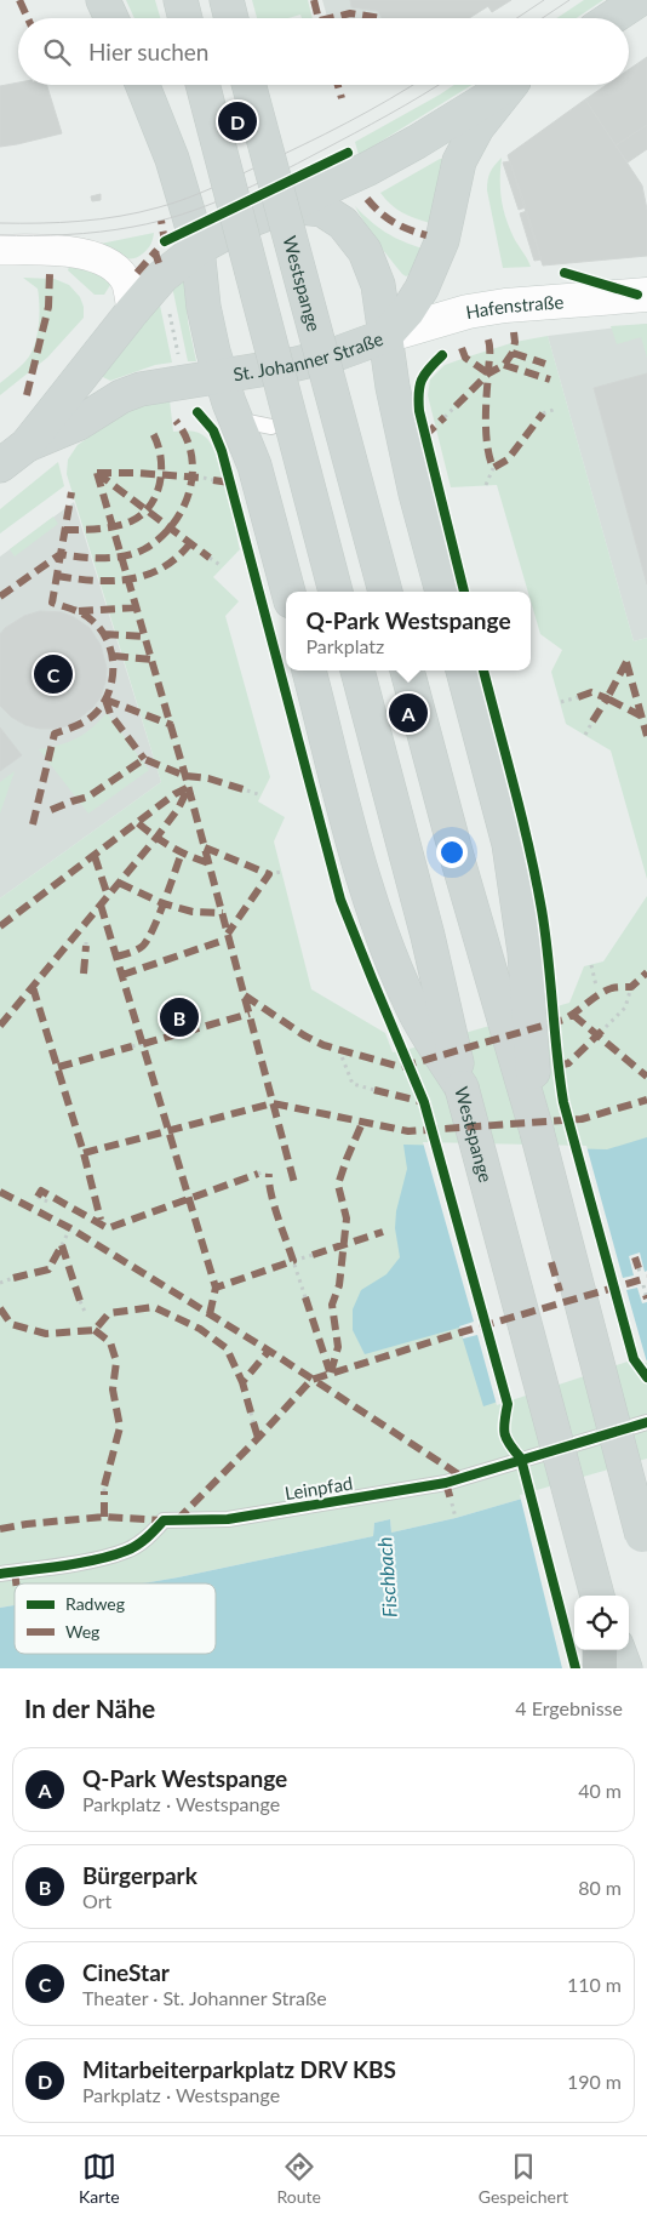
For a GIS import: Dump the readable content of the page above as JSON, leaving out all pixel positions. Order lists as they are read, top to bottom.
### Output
{
  "streets": {
    "main road": ["Westspange", "St. Johanner Straße"],
    "street": ["Hafenstraße"],
    "lane": ["Leinpfad"]
  },
  "crossings": [
    ["Westspange", "Hafenstraße"],
    ["Westspange", "St. Johanner Straße"],
    ["Hafenstraße", "St. Johanner Straße"]
  ],
  "water": ["Fischbach"],
  "legend": ["Radweg", "Weg"],
  "page": {
    "search": "Hier suchen",
    "pins": [
      "D",
      "C",
      "A",
      "B"
    ],
    "popup": ["Q-Park Westspange", "Parkplatz"],
    "heading": ["In der Nähe", "4 Ergebnisse"],
    "list": [
      {
        "mark": "A",
        "name": "Q-Park Westspange",
        "note": "Parkplatz · Westspange",
        "value": "40 m"
      },
      {
        "mark": "B",
        "name": "Bürgerpark",
        "note": "Ort",
        "value": "80 m"
      },
      {
        "mark": "C",
        "name": "CineStar",
        "note": "Theater · St. Johanner Straße",
        "value": "110 m"
      },
      {
        "mark": "D",
        "name": "Mitarbeiterparkplatz DRV KBS",
        "note": "Parkplatz · Westspange",
        "value": "190 m"
      }
    ],
    "nav": ["Karte", "Route", "Gespeichert"]
  }
}
